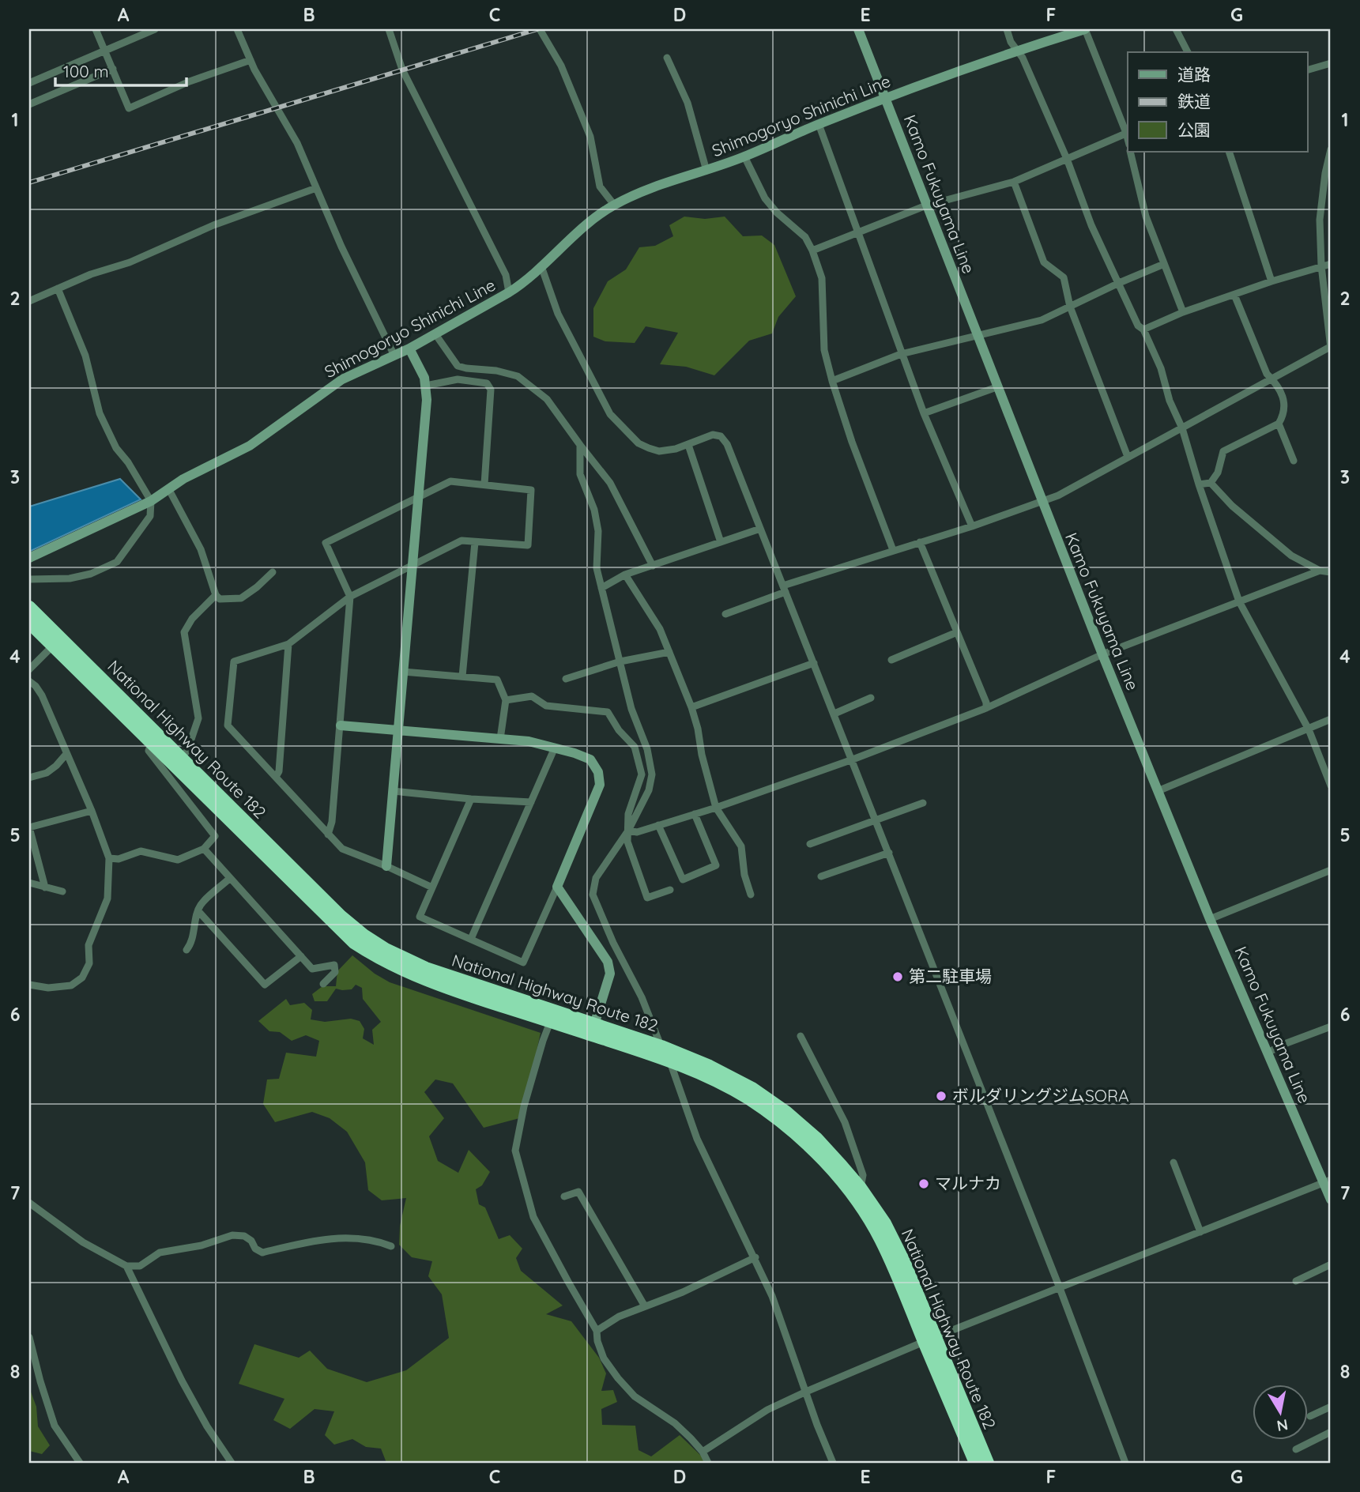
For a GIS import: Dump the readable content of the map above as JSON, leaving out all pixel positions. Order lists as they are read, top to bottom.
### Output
{
  "streets": {
    "highway": ["National Highway Route 182"],
    "main road": ["Shimogoryo Shinichi Line", "Kamo Fukuyama Line"]
  },
  "crossings": [
    ["Shimogoryo Shinichi Line", "Kamo Fukuyama Line"]
  ],
  "places": ["第二駐車場", "ボルダリングジムSORA", "マルナカ"],
  "legend": ["道路", "鉄道", "公園"],
  "scale_bar": "100 m",
  "north": "bottom",
  "grid": {
    "columns": [
      "A",
      "B",
      "C",
      "D",
      "E",
      "F",
      "G"
    ],
    "rows": [
      "1",
      "2",
      "3",
      "4",
      "5",
      "6",
      "7",
      "8"
    ]
  }
}
